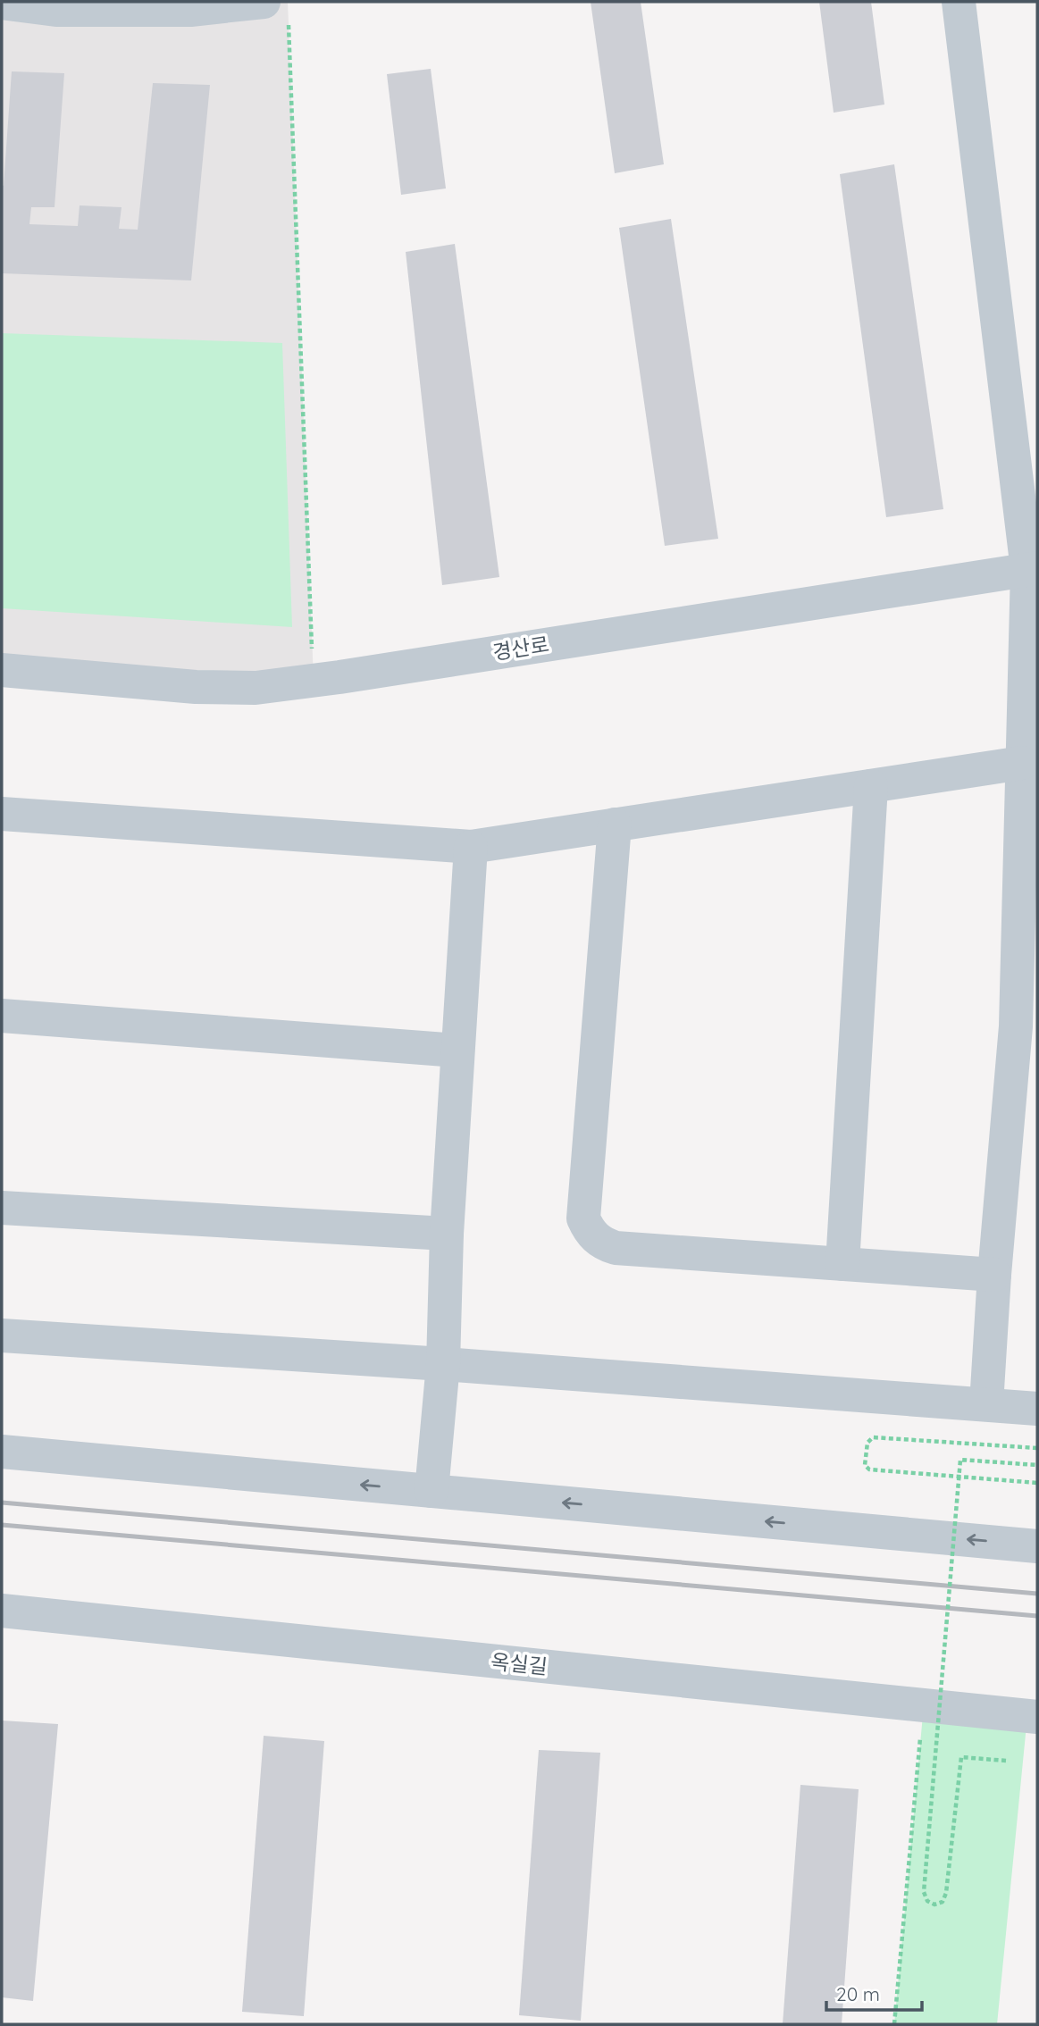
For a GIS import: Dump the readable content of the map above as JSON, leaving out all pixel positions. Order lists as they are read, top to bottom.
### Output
{
  "streets": {
    "street": ["경산로", "옥실길"]
  },
  "scale_bar": "20 m"
}
